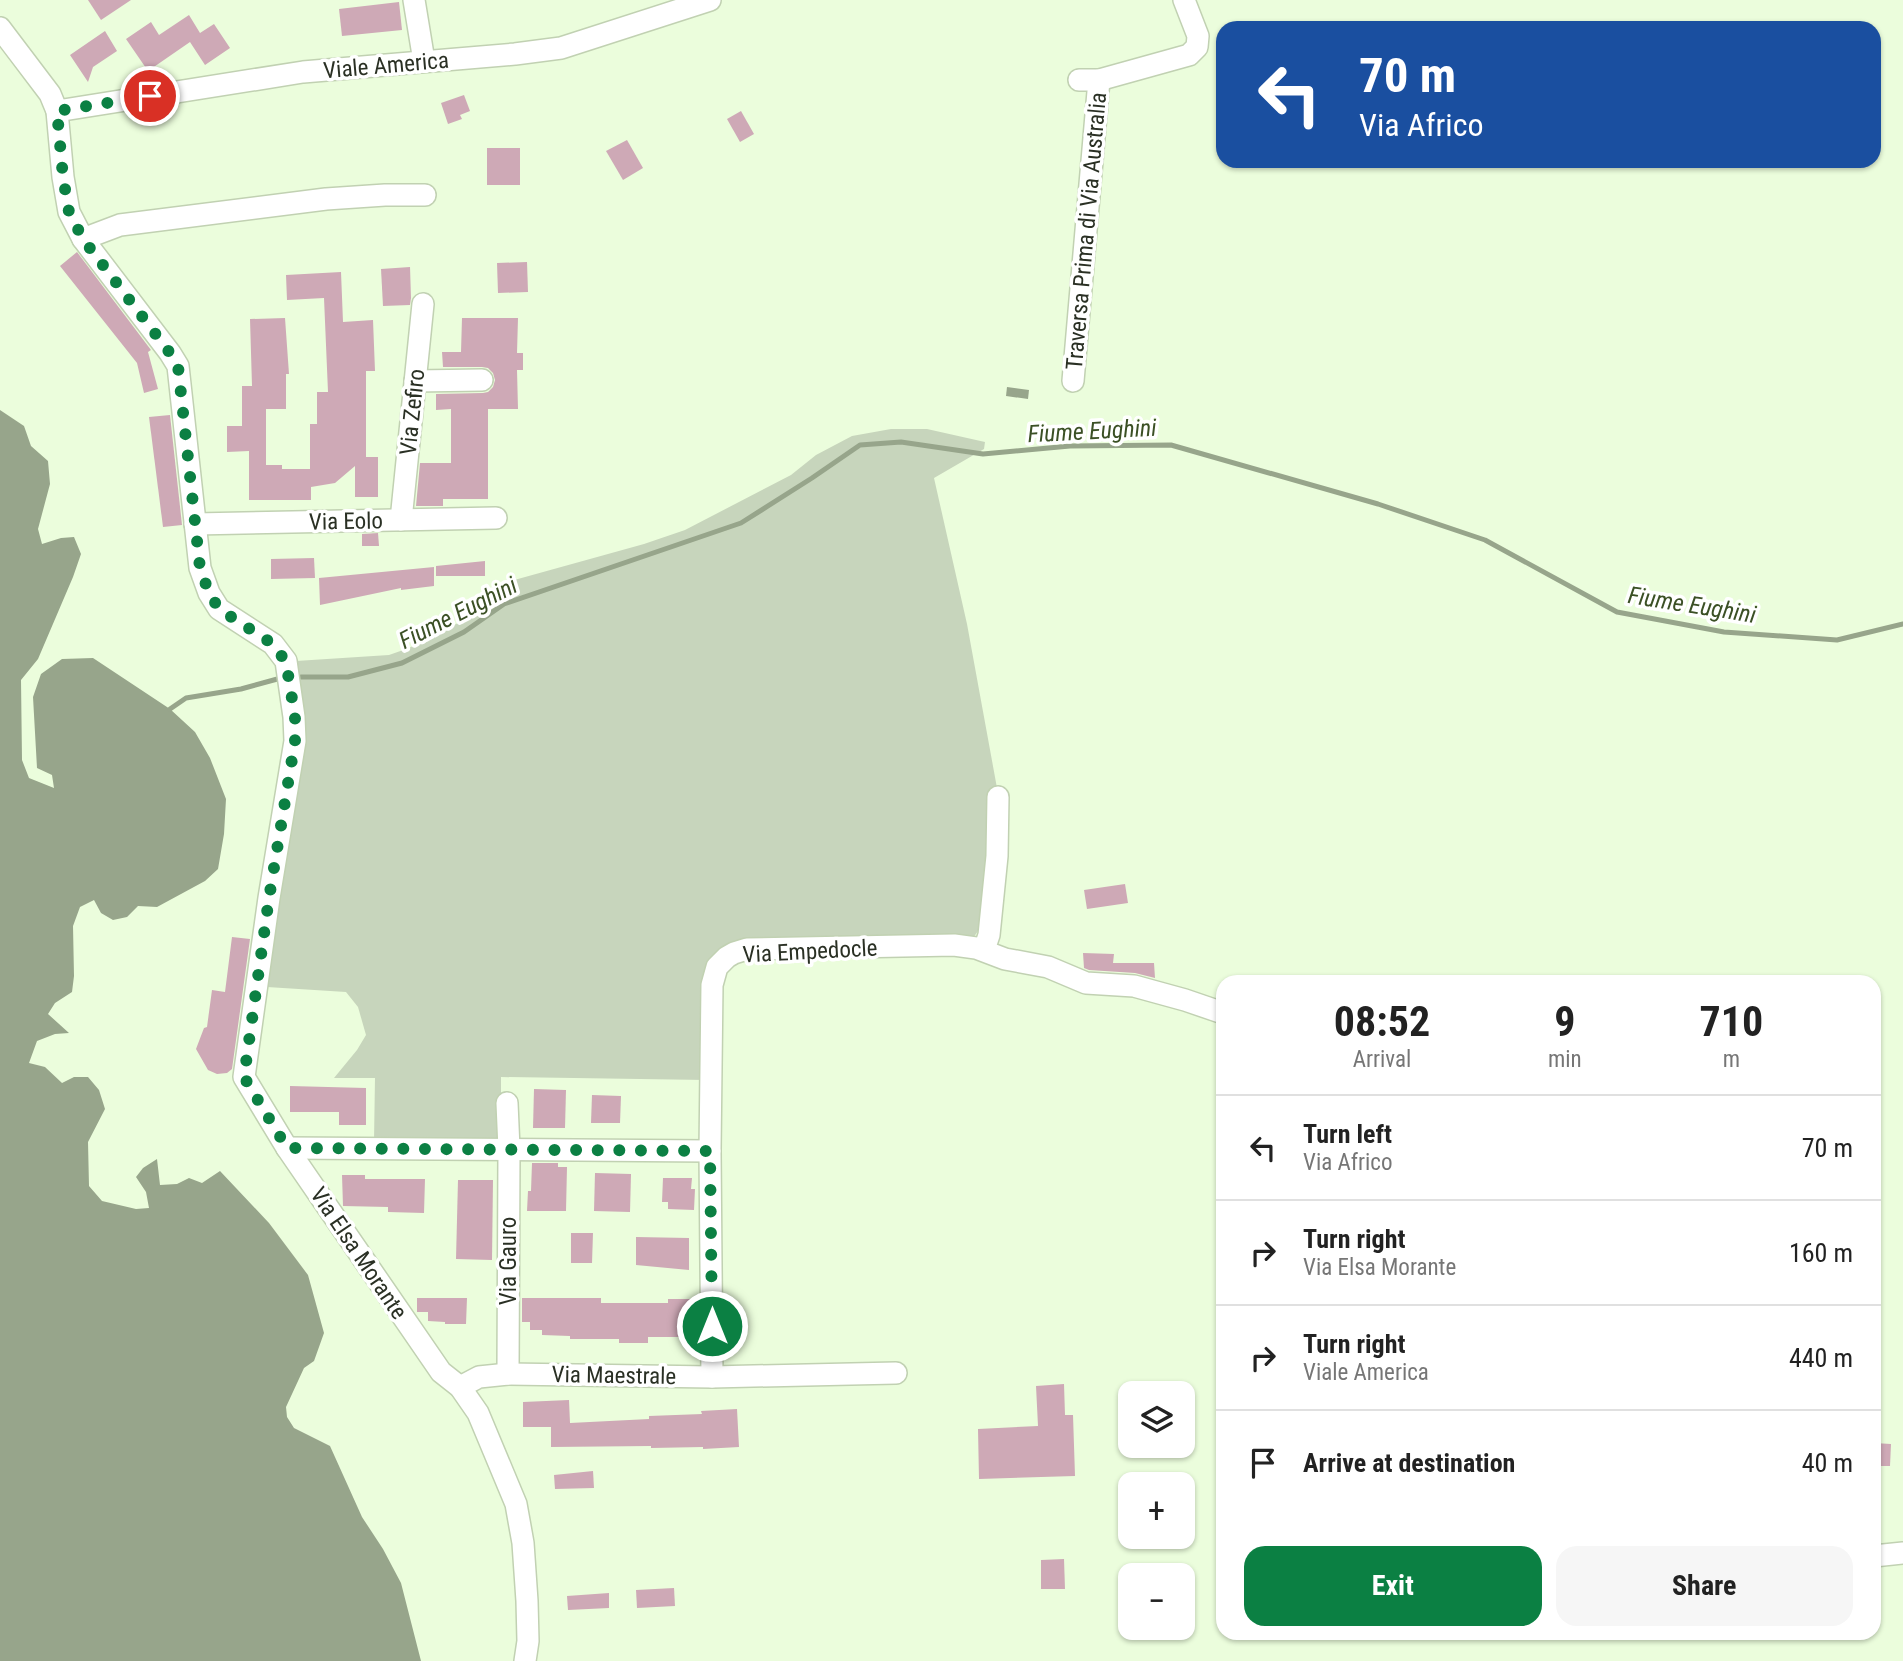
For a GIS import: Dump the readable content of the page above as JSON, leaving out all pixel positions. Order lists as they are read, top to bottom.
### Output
{
  "streets": {
    "street": [
      "Viale America",
      "Traversa Prima di Via Australia",
      "Via Zefiro",
      "Via Eolo",
      "Via Empedocle",
      "Via Elsa Morante",
      "Via Gauro",
      "Via Maestrale"
    ]
  },
  "crossings": [
    ["Viale America", "Via Elsa Morante"],
    ["Via Zefiro", "Via Eolo"],
    ["Via Eolo", "Via Elsa Morante"],
    ["Via Empedocle", "Via Maestrale"],
    ["Via Elsa Morante", "Via Maestrale"],
    ["Via Gauro", "Via Maestrale"]
  ],
  "water": ["Fiume Eughini"],
  "page": {
    "turn": ["70 m", "Via Africo"],
    "eta": [
      "08:52",
      "Arrival",
      "9",
      "min",
      "710",
      "m"
    ],
    "list": [
      {
        "name": "Turn left",
        "note": "Via Africo",
        "value": "70 m"
      },
      {
        "name": "Turn right",
        "note": "Via Elsa Morante",
        "value": "160 m"
      },
      {
        "name": "Turn right",
        "note": "Viale America",
        "value": "440 m"
      },
      {
        "name": "Arrive at destination",
        "value": "40 m"
      }
    ],
    "map_buttons": ["+", "−"],
    "buttons": ["Exit", "Share"]
  }
}
